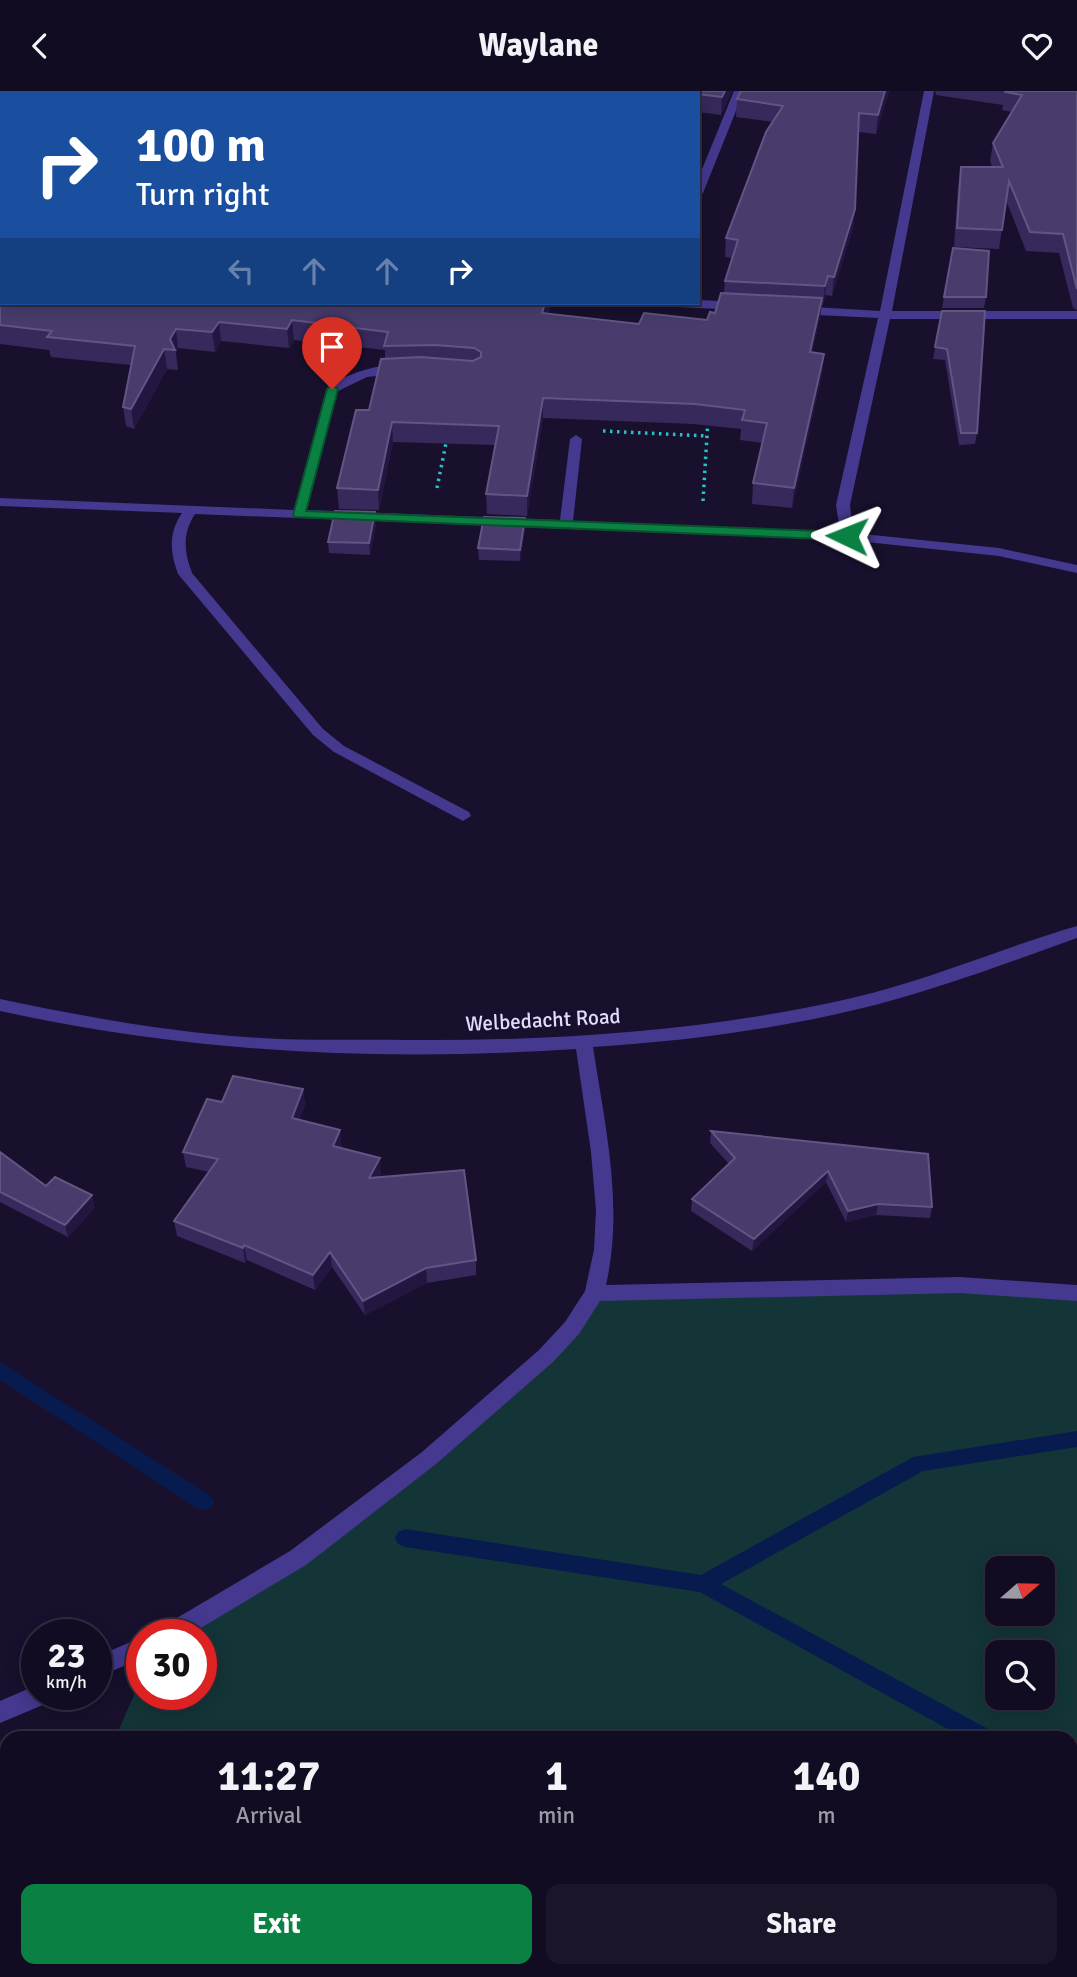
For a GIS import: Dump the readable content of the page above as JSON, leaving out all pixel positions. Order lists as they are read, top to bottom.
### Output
{
  "streets": {
    "street": ["Welbedacht Road"]
  },
  "north": "right",
  "page": {
    "header": "Waylane",
    "turn": ["100 m", "Turn right"],
    "speed": "23 km/h",
    "limit": "30",
    "eta": [
      "11:27",
      "Arrival",
      "1",
      "min",
      "140",
      "m"
    ],
    "buttons": ["Exit", "Share"]
  }
}
